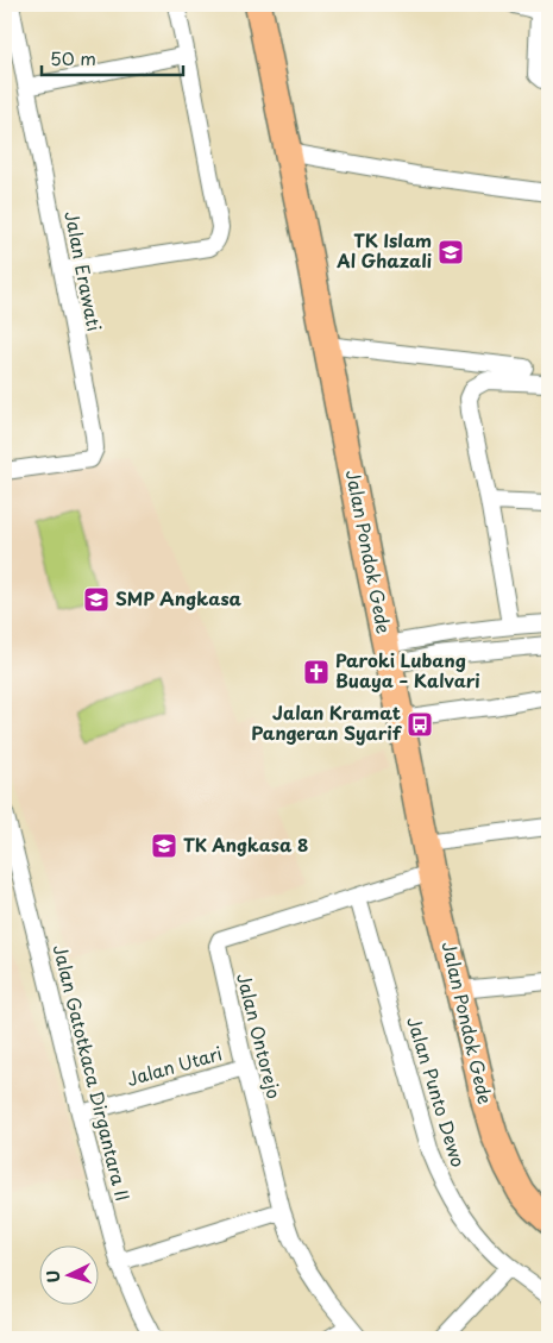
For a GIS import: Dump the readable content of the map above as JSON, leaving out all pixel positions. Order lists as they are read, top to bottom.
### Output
{
  "streets": {
    "main road": ["Jalan Pondok Gede"],
    "street": [
      "Jalan Erawati",
      "Jalan Ontorejo",
      "Jalan Utari",
      "Jalan Gatotkaca Dirgantara II",
      "Jalan Punto Dewo"
    ]
  },
  "crossings": [
    ["Jalan Pondok Gede", "Jalan Ontorejo"],
    ["Jalan Ontorejo", "Jalan Utari"],
    ["Jalan Ontorejo", "Jalan Punto Dewo"],
    ["Jalan Utari", "Jalan Gatotkaca Dirgantara II"]
  ],
  "places": {
    "school or university": ["TK Islam Al Ghazali", "SMP Angkasa", "TK Angkasa 8"],
    "church": ["Paroki Lubang Buaya – Kalvari"],
    "bus stop": ["Jalan Kramat Pangeran Syarif"]
  },
  "scale_bar": "50 m",
  "north": "left"
}
